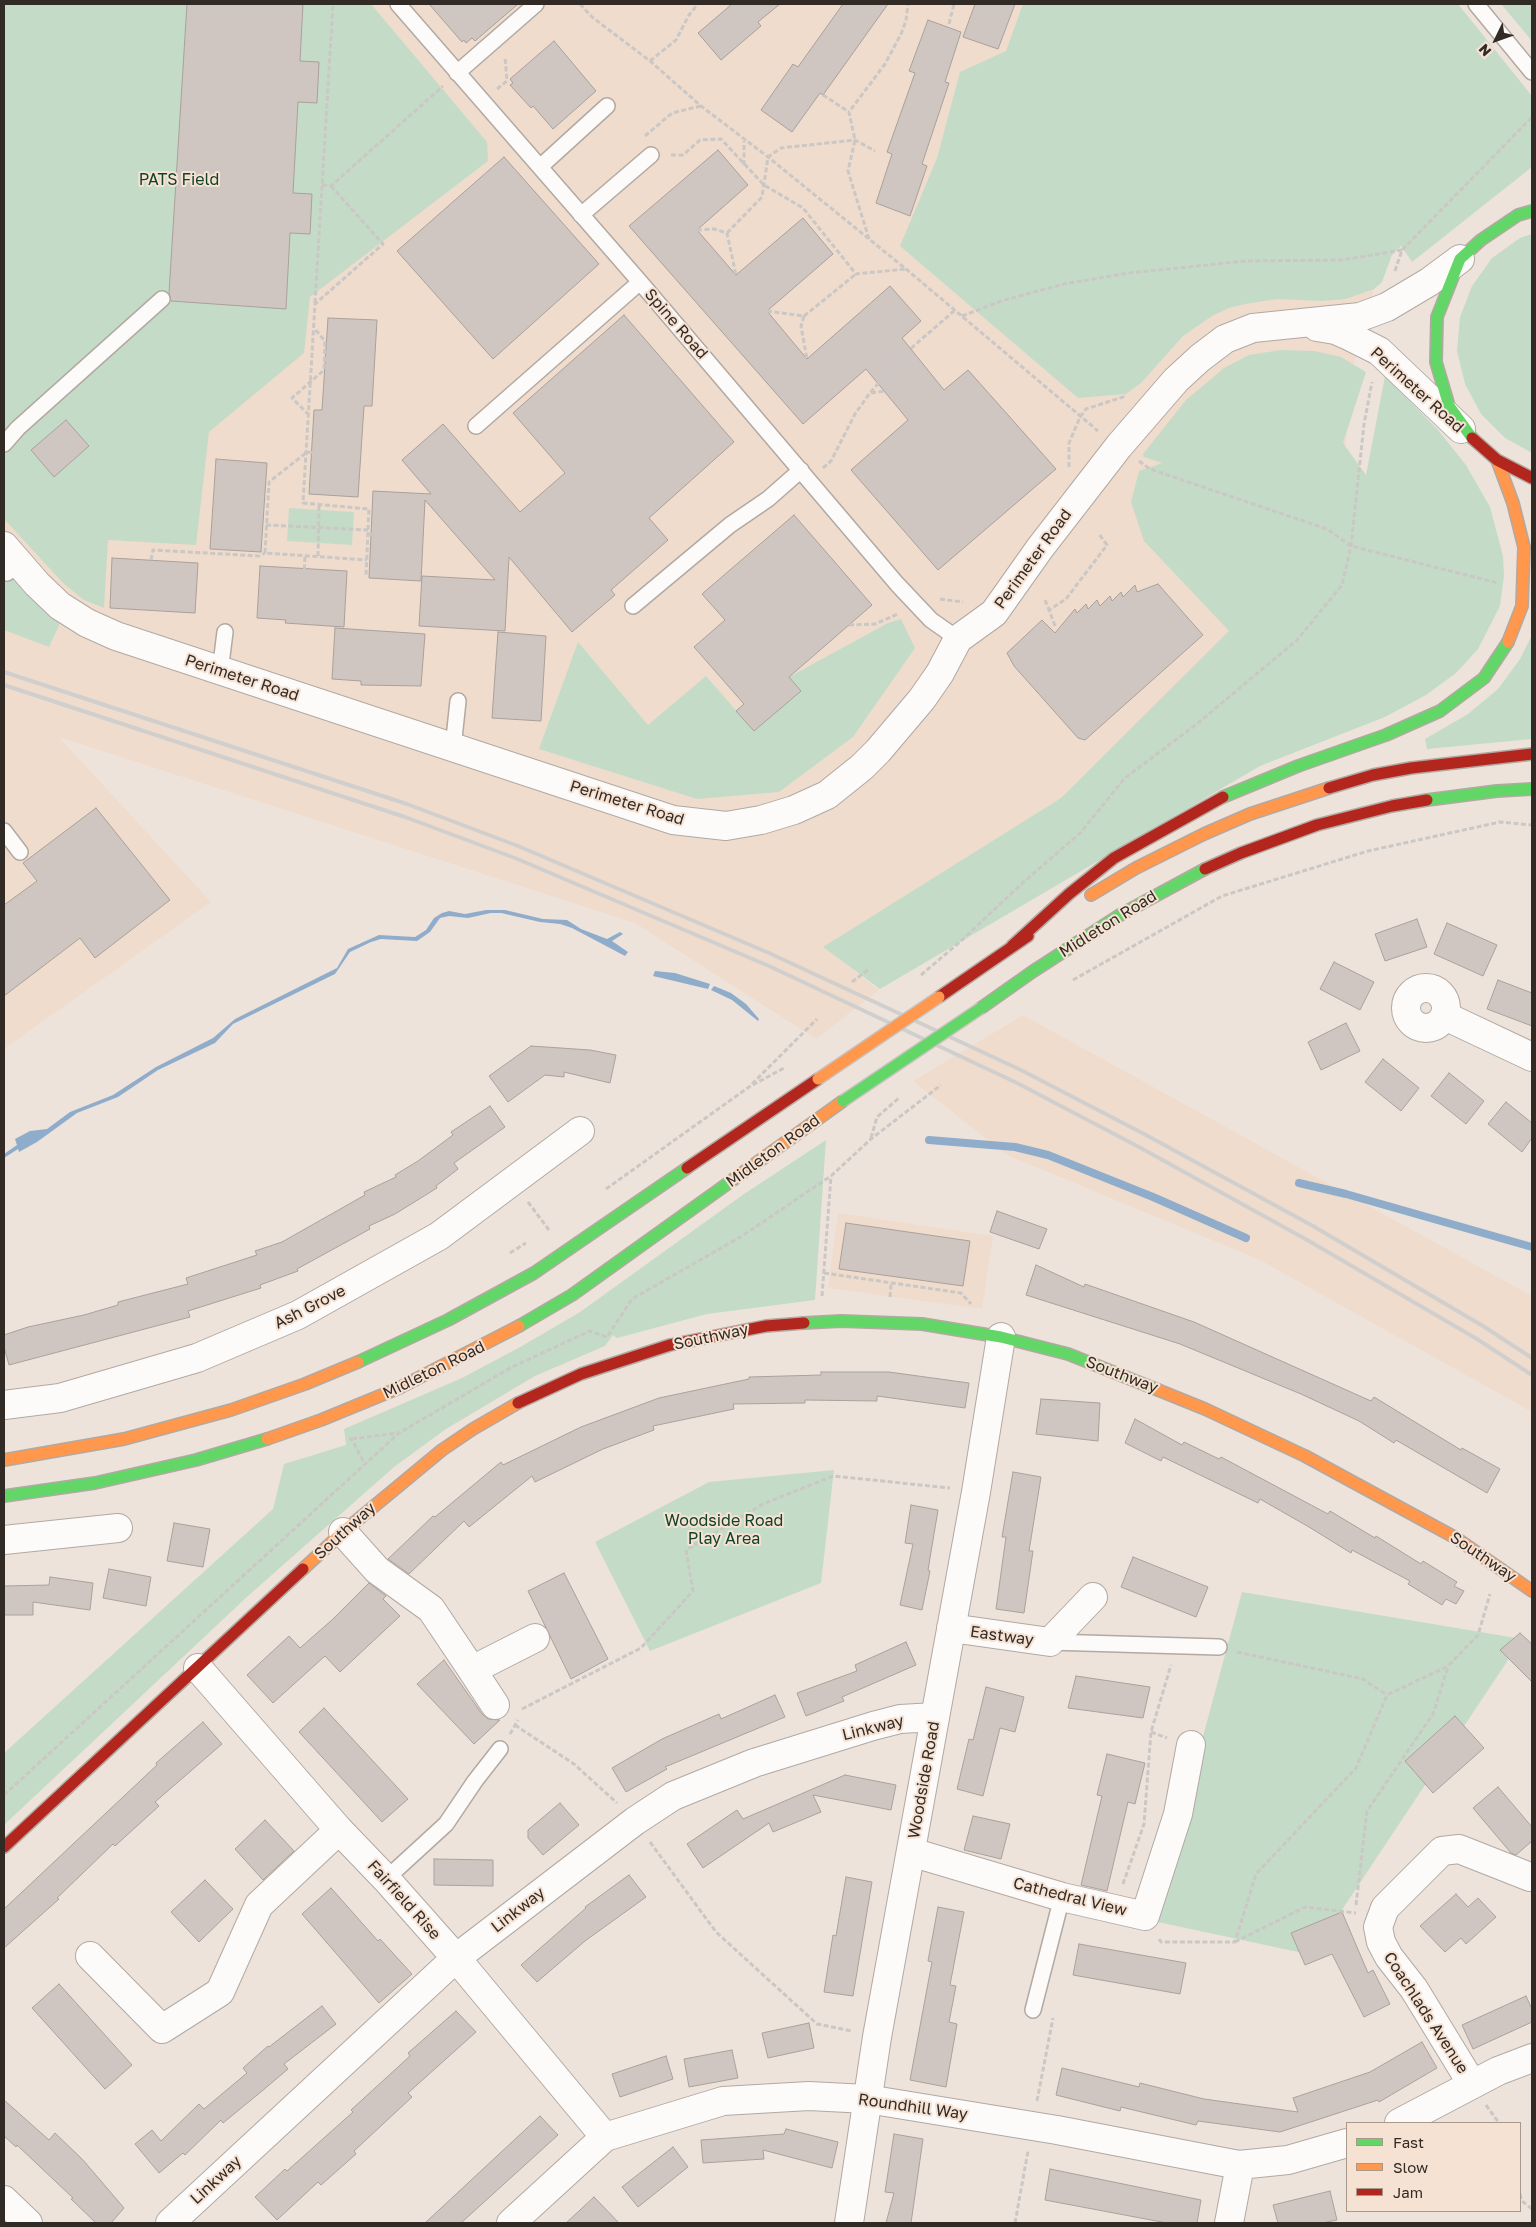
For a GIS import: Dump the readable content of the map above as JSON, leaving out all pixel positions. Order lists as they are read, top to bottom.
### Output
{
  "streets": {
    "main road": ["Midleton Road", "Southway"],
    "street": [
      "Perimeter Road",
      "Ash Grove",
      "Eastway",
      "Linkway",
      "Woodside Road",
      "Cathedral View",
      "Fairfield Rise",
      "Coachlads Avenue",
      "Roundhill Way"
    ],
    "lane": ["Spine Road"]
  },
  "crossings": [
    ["Spine Road", "Perimeter Road"],
    ["Southway", "Woodside Road"],
    ["Southway", "Fairfield Rise"],
    ["Eastway", "Woodside Road"],
    ["Linkway", "Woodside Road"],
    ["Linkway", "Fairfield Rise"],
    ["Woodside Road", "Cathedral View"],
    ["Woodside Road", "Roundhill Way"],
    ["Fairfield Rise", "Roundhill Way"]
  ],
  "parks": ["PATS Field", "Woodside Road Play Area"],
  "legend": ["Fast", "Slow", "Jam"],
  "north": "bottom left"
}
